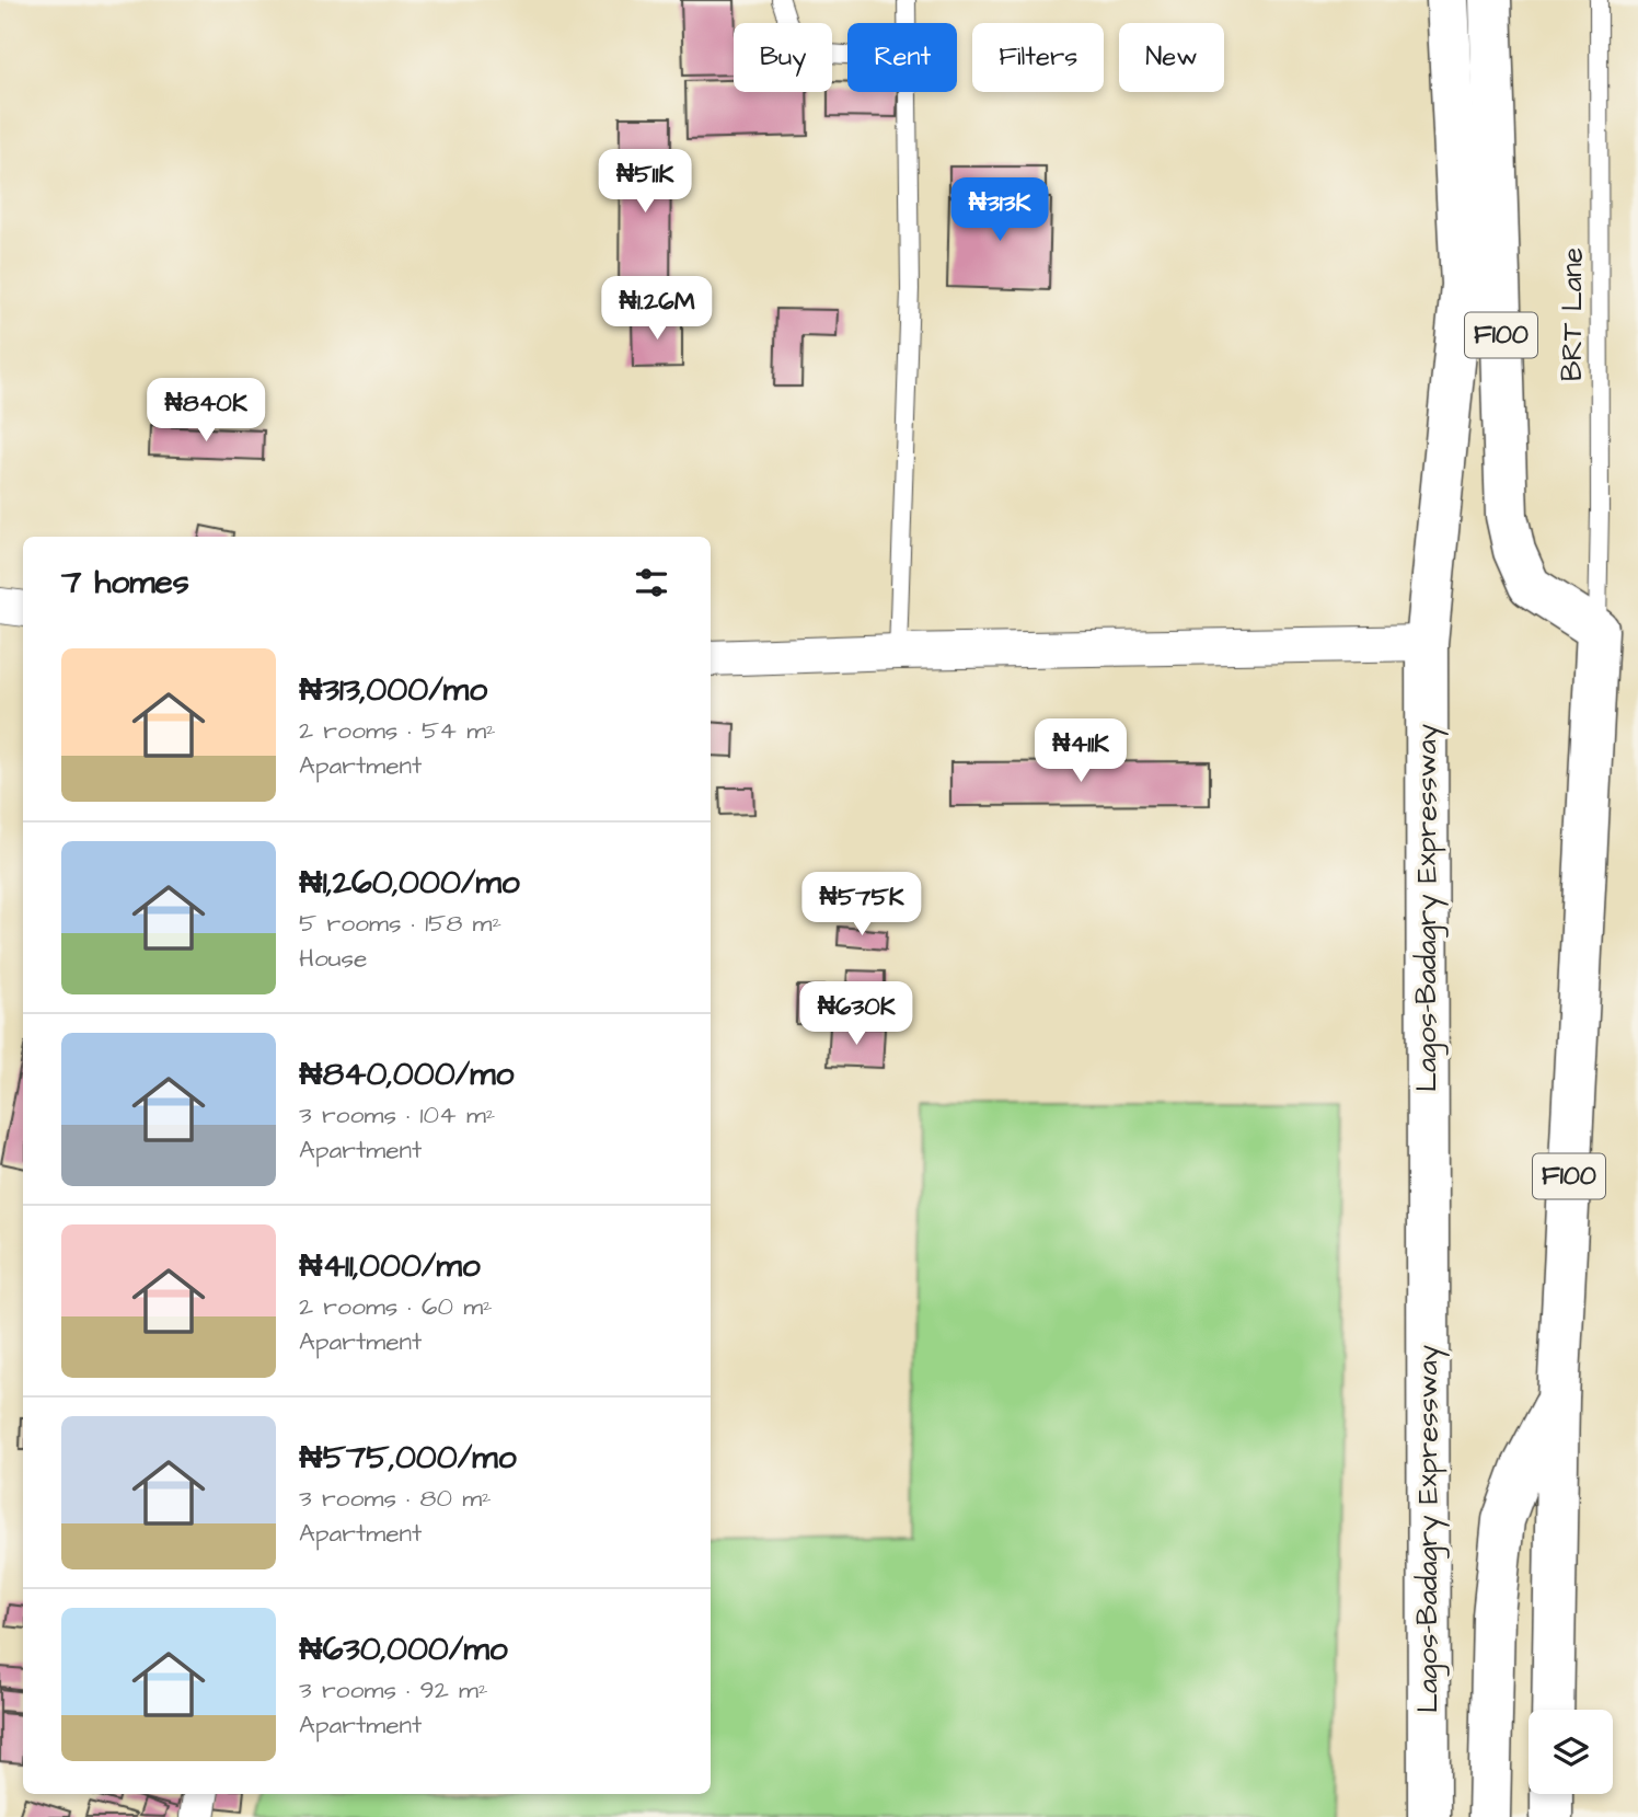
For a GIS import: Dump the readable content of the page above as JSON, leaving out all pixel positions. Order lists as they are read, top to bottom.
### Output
{
  "streets": {
    "main road": ["F100", "Lagos-Badagry Expressway"],
    "lane": ["BRT Lane"]
  },
  "crossings": [
    ["BRT Lane", "F100"]
  ],
  "page": {
    "chip": [
      "Buy",
      "Rent",
      "Filters",
      "New"
    ],
    "price": [
      "₦511K",
      "₦313K",
      "₦1.26M",
      "₦840K",
      "₦411K",
      "₦575K",
      "₦630K"
    ],
    "heading": "7 homes",
    "list": [
      {
        "name": "₦313,000/mo",
        "note": "2 rooms · 54 m² · Apartment"
      },
      {
        "name": "₦1,260,000/mo",
        "note": "5 rooms · 158 m² · House"
      },
      {
        "name": "₦840,000/mo",
        "note": "3 rooms · 104 m² · Apartment"
      },
      {
        "name": "₦411,000/mo",
        "note": "2 rooms · 60 m² · Apartment"
      },
      {
        "name": "₦575,000/mo",
        "note": "3 rooms · 80 m² · Apartment"
      },
      {
        "name": "₦630,000/mo",
        "note": "3 rooms · 92 m² · Apartment"
      }
    ]
  }
}
